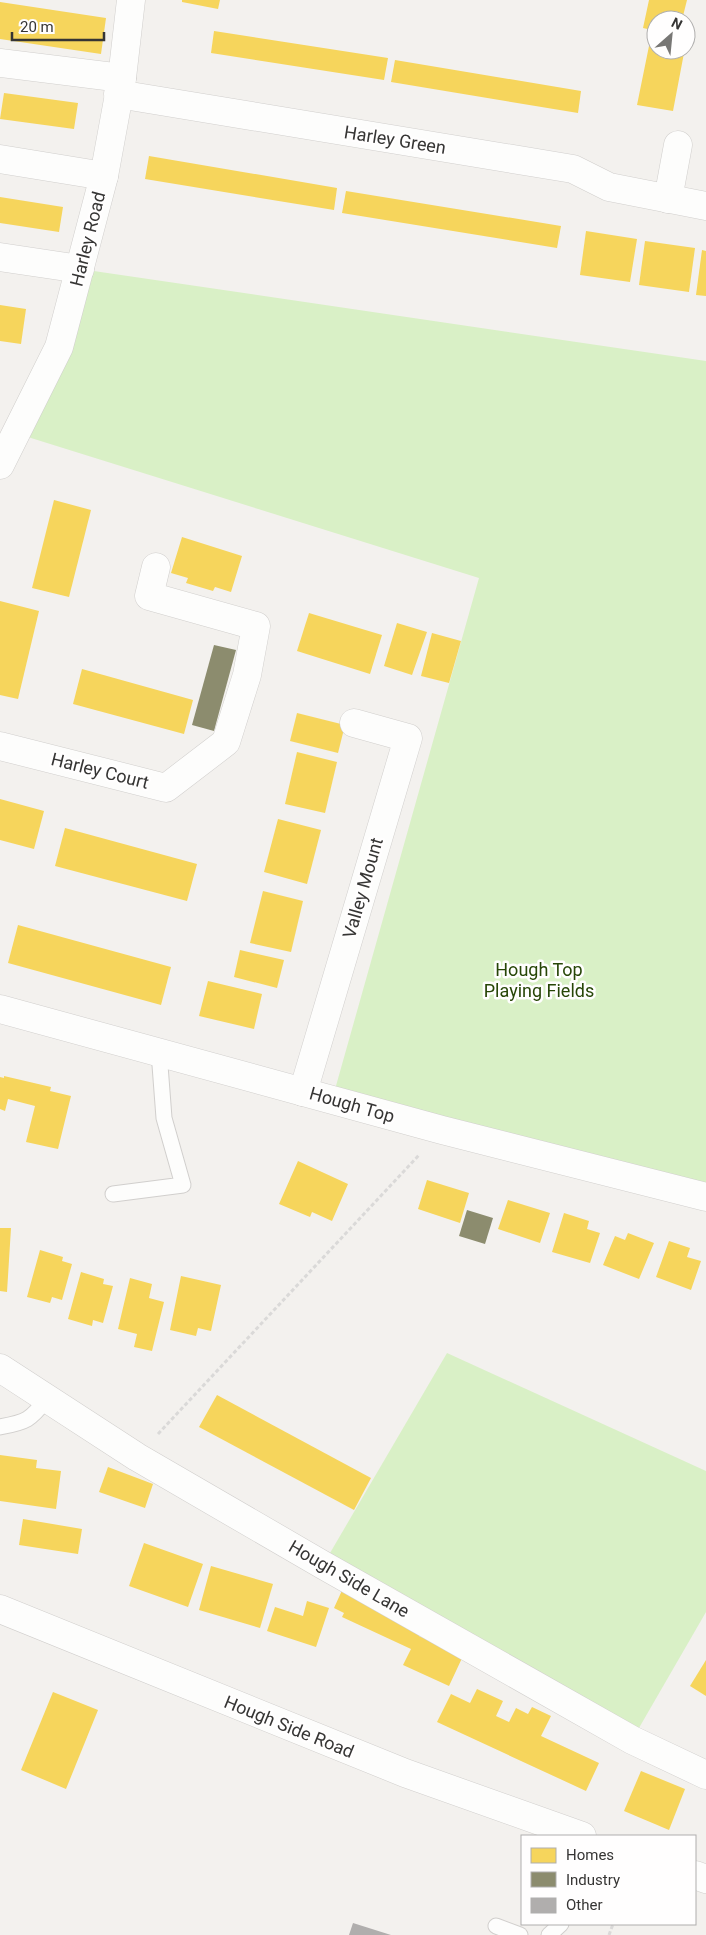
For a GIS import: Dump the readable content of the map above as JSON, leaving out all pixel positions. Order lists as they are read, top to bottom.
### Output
{
  "streets": {
    "street": [
      "Harley Green",
      "Harley Road",
      "Harley Court",
      "Valley Mount",
      "Hough Top",
      "Hough Side Lane",
      "Hough Side Road"
    ]
  },
  "crossings": [
    ["Harley Green", "Harley Road"],
    ["Valley Mount", "Hough Top"]
  ],
  "parks": ["Hough Top Playing Fields"],
  "legend": ["Homes", "Industry", "Other"],
  "scale_bar": "20 m",
  "north": "top right"
}
